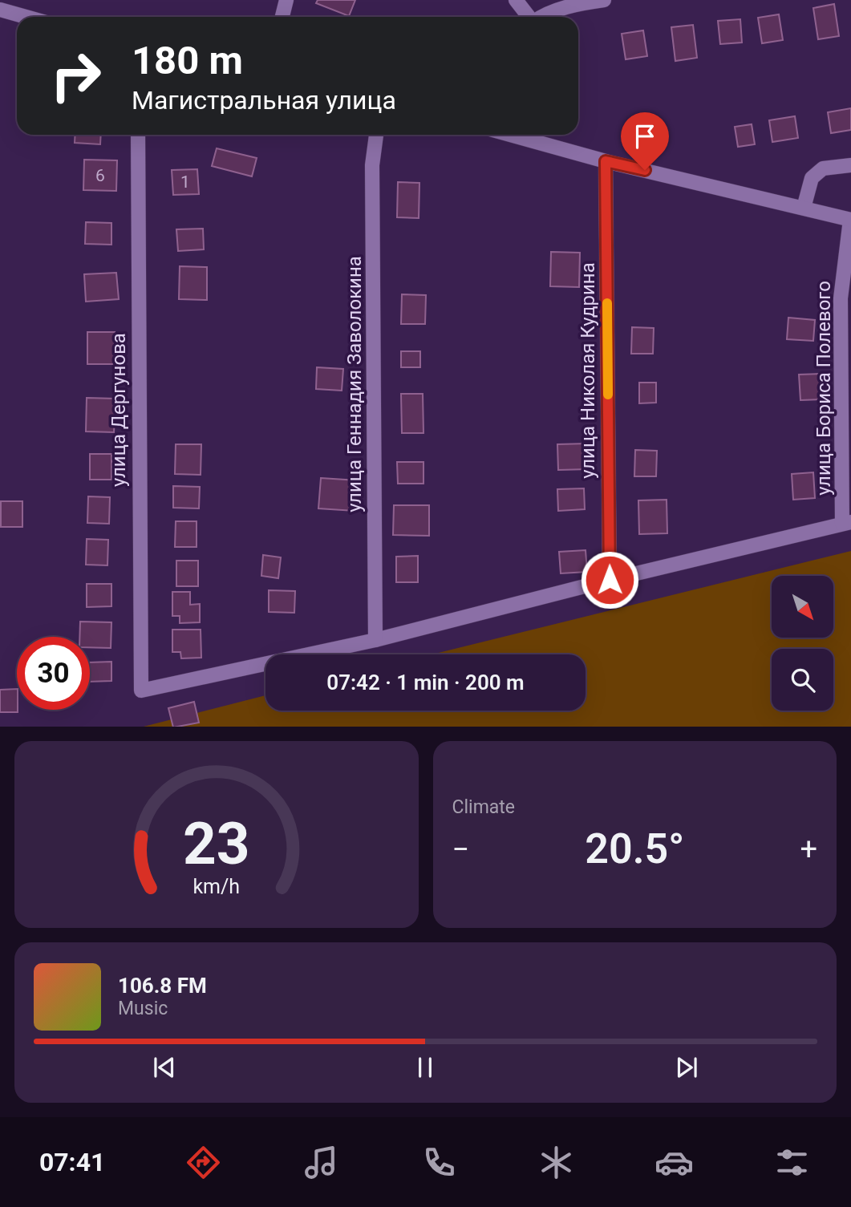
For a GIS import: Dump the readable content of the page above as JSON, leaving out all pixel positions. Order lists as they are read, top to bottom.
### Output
{
  "streets": {
    "street": [
      "улица Николая Кудрина",
      "улица Геннадия Заволокина",
      "улица Бориса Полевого",
      "улица Дергунова"
    ]
  },
  "crossings": [
    ["улица Геннадия Заволокина", "улица Дергунова"]
  ],
  "house_numbers": ["6", "1"],
  "north": "bottom right",
  "page": {
    "turn": ["180 m", "Магистральная улица"],
    "limit": "30",
    "trip": "07:42 · 1 min · 200 m",
    "tile": "Climate",
    "heat": ["−", "20.5°", "+"],
    "song": ["106.8 FM", "Music"],
    "tabs": "07:41",
    "gauge": ["23", "km/h"]
  }
}
